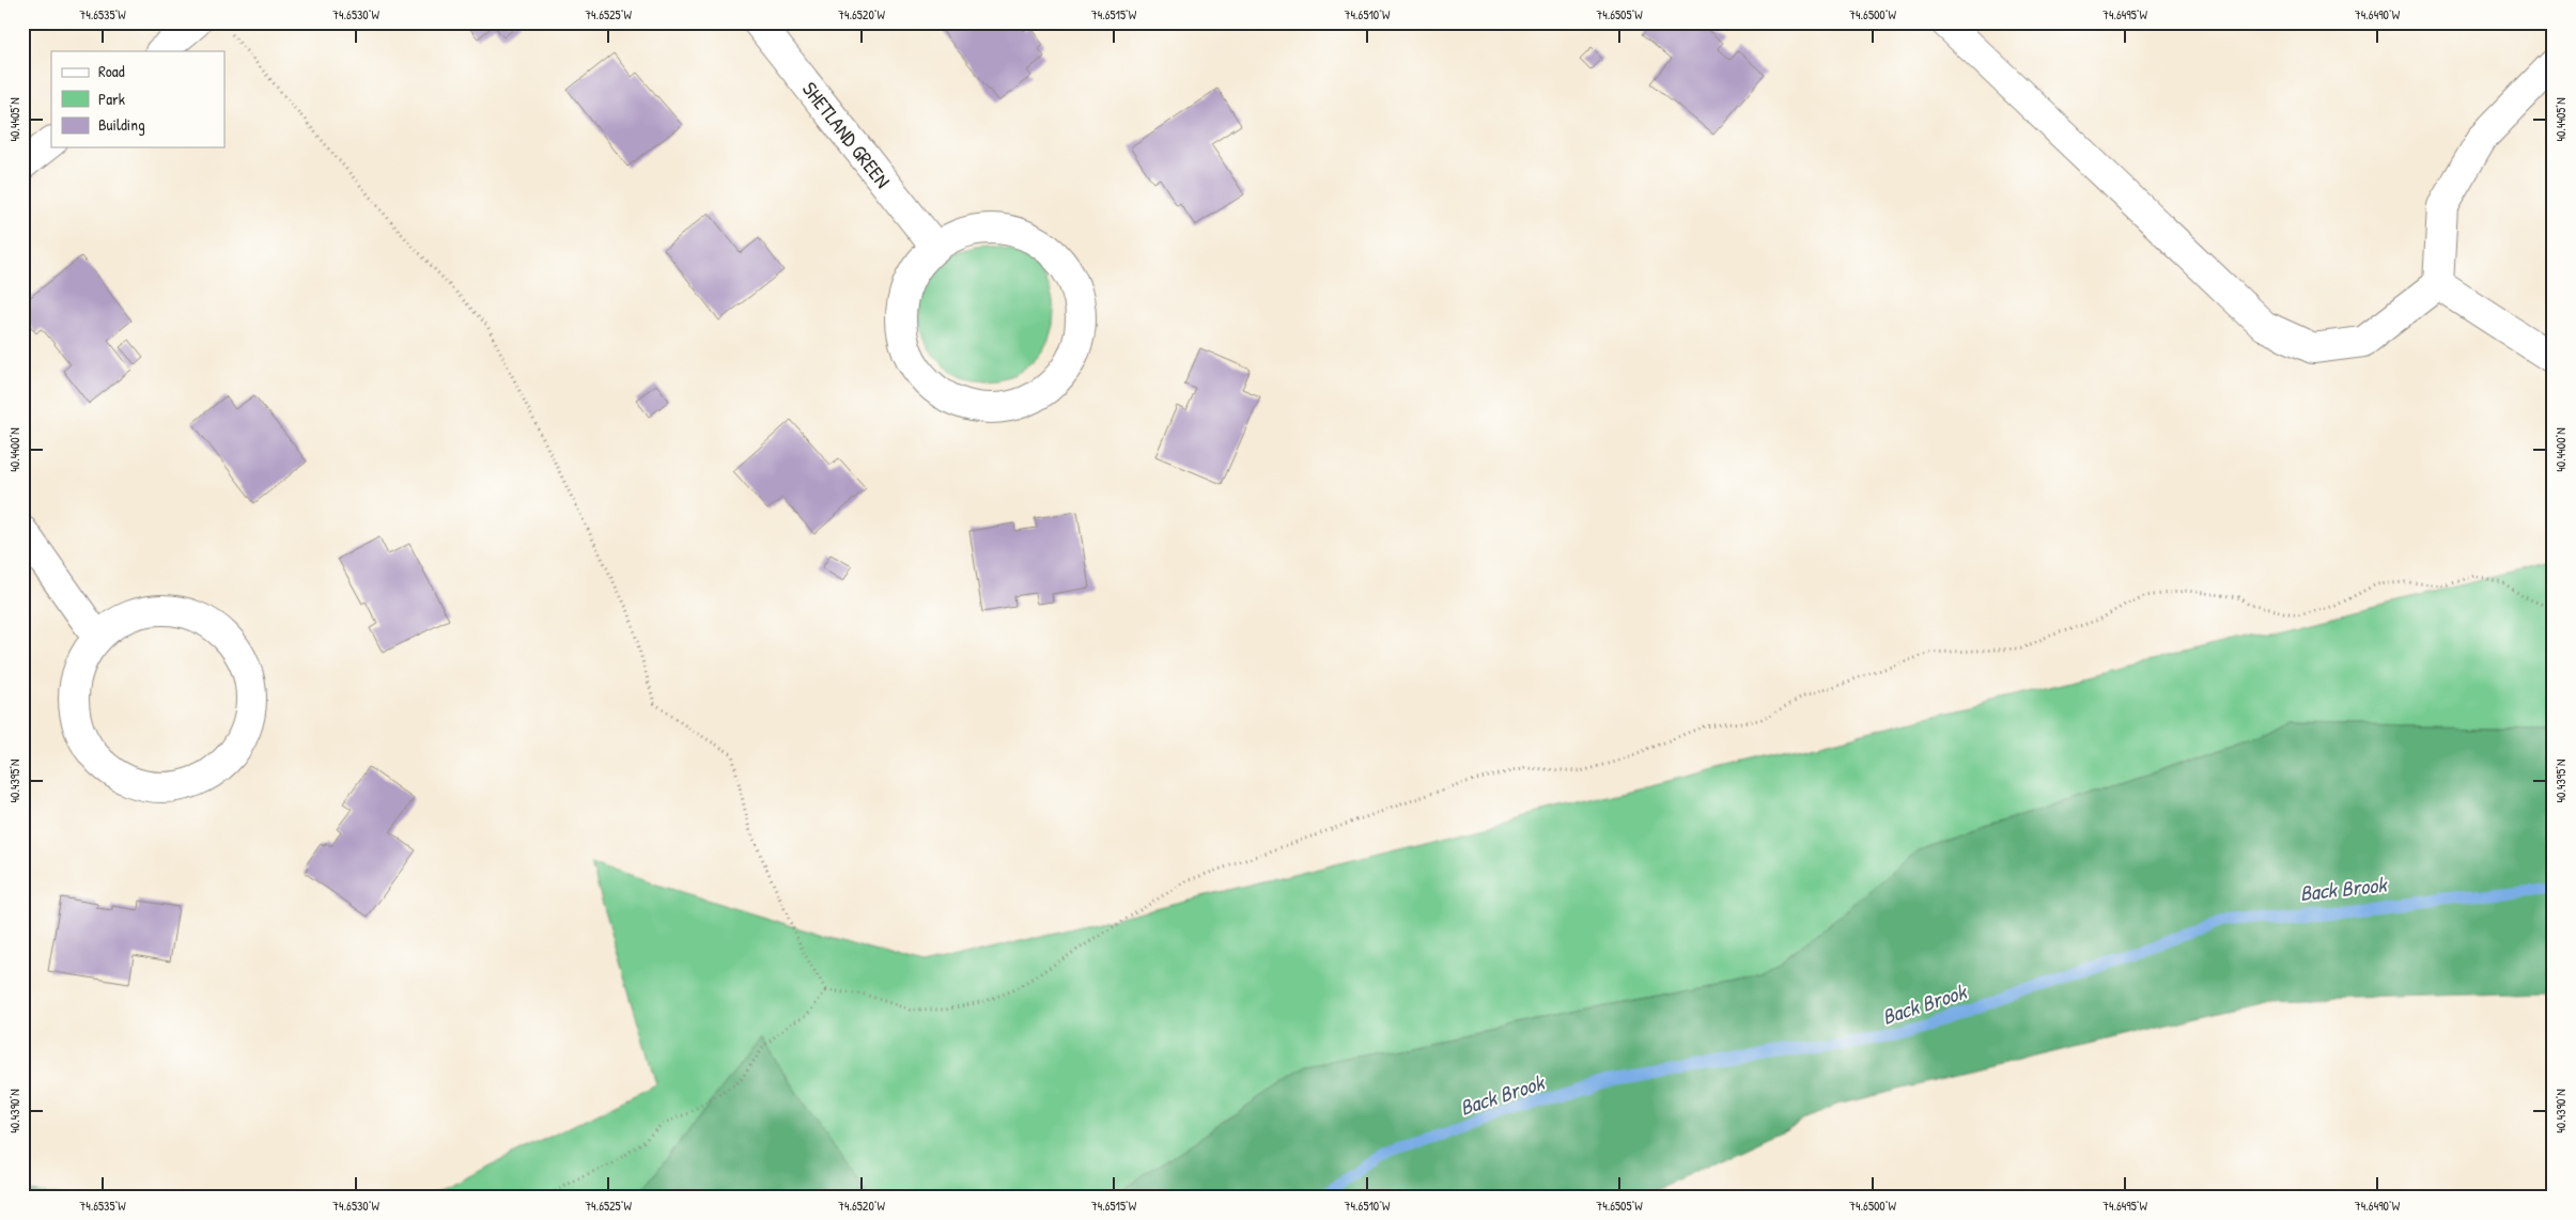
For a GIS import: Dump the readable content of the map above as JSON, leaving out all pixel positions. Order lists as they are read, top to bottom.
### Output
{
  "streets": {
    "street": ["SHETLAND GREEN"]
  },
  "water": ["Back Brook"],
  "legend": ["Road", "Park", "Building"],
  "coordinates": [
    "74.6535°W",
    "74.6530°W",
    "74.6525°W",
    "74.6520°W",
    "74.6515°W",
    "74.6510°W",
    "74.6505°W",
    "74.6500°W",
    "74.6495°W",
    "74.6490°W",
    "40.4405°N",
    "40.4400°N",
    "40.4395°N",
    "40.4390°N"
  ]
}
